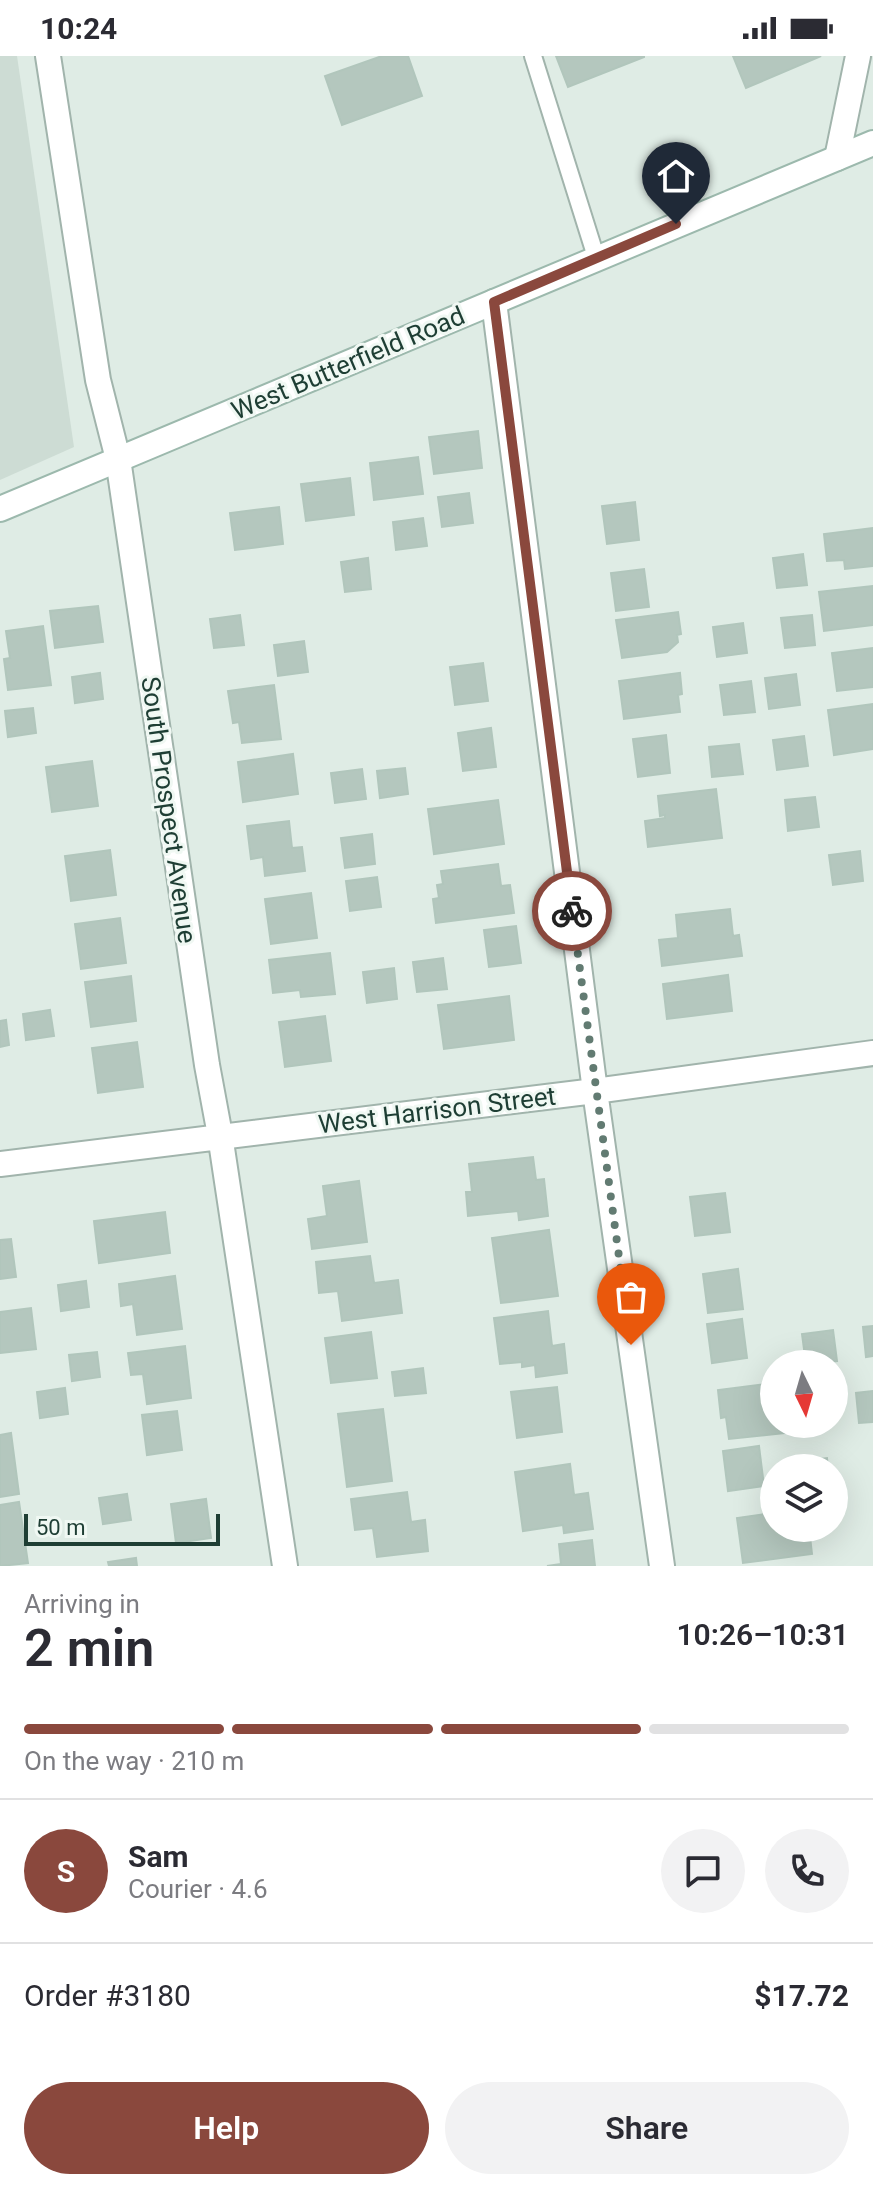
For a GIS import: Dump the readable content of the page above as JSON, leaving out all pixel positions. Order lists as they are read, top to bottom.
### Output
{
  "streets": {
    "street": ["West Butterfield Road", "South Prospect Avenue", "West Harrison Street"]
  },
  "crossings": [
    ["West Butterfield Road", "South Prospect Avenue"],
    ["South Prospect Avenue", "West Harrison Street"]
  ],
  "scale_bar": "50 m",
  "north": "bottom",
  "page": {
    "status": "10:24",
    "scale": "50 m",
    "heading": ["2 min", "Arriving in", "10:26–10:31"],
    "panel": [
      "Sam",
      "Courier · 4.6",
      "Order #3180",
      "$17.72"
    ],
    "bar": "On the way · 210 m",
    "round": "S",
    "buttons": ["Help", "Share"]
  }
}
